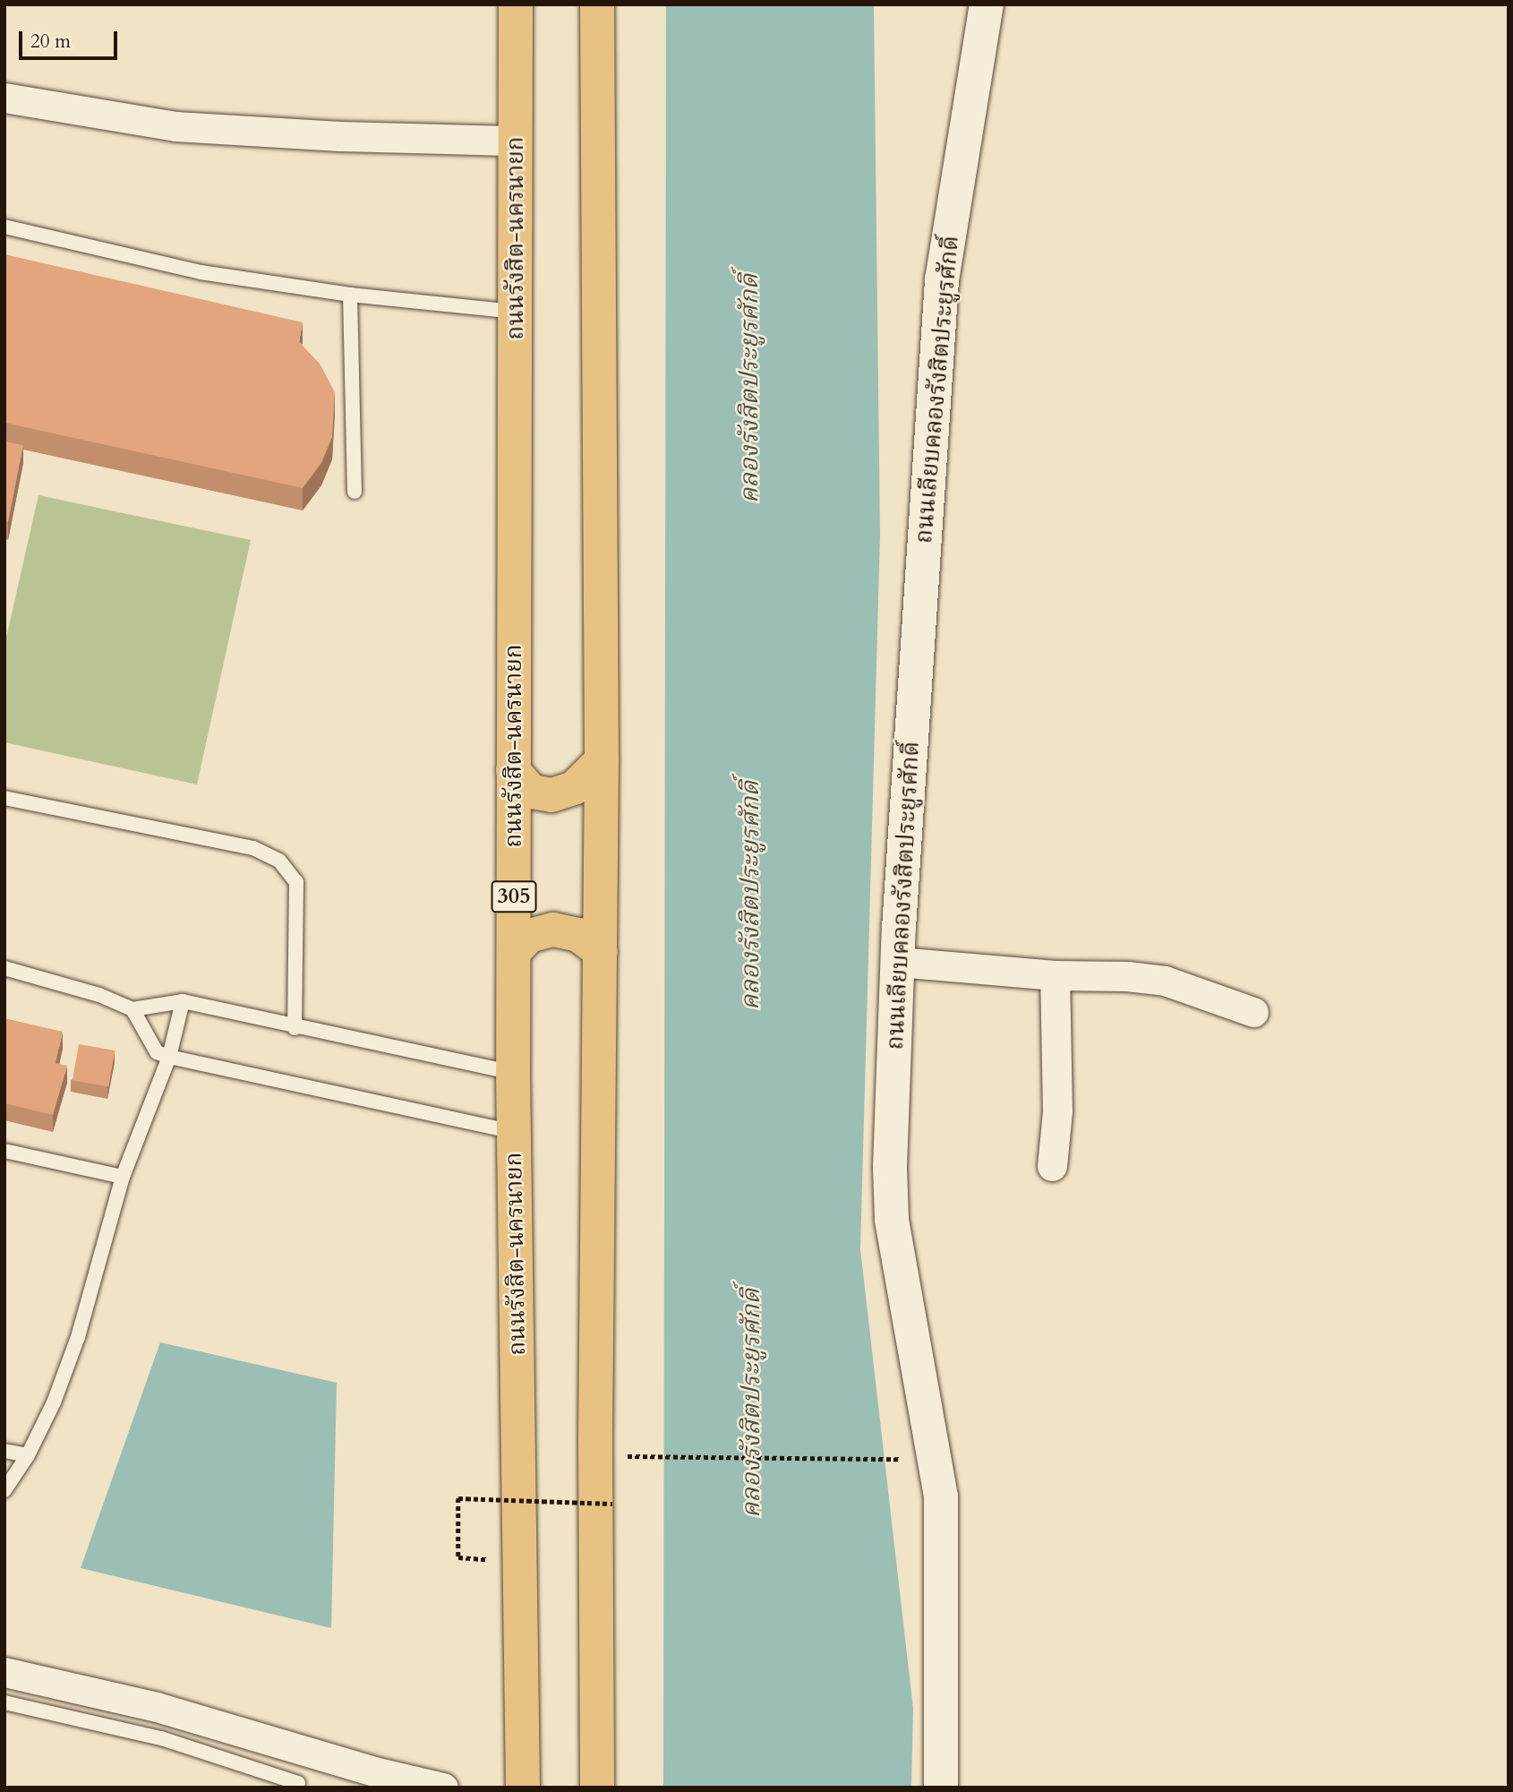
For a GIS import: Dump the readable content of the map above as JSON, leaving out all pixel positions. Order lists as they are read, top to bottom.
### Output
{
  "streets": {
    "main road": ["ถนนรังสิต-นครนายก", "305"],
    "street": ["ถนนเลียบคลองรังสิตประยูรศักดิ์"]
  },
  "water": ["คลองรังสิตประยูรศักดิ์"],
  "scale_bar": "20 m"
}
